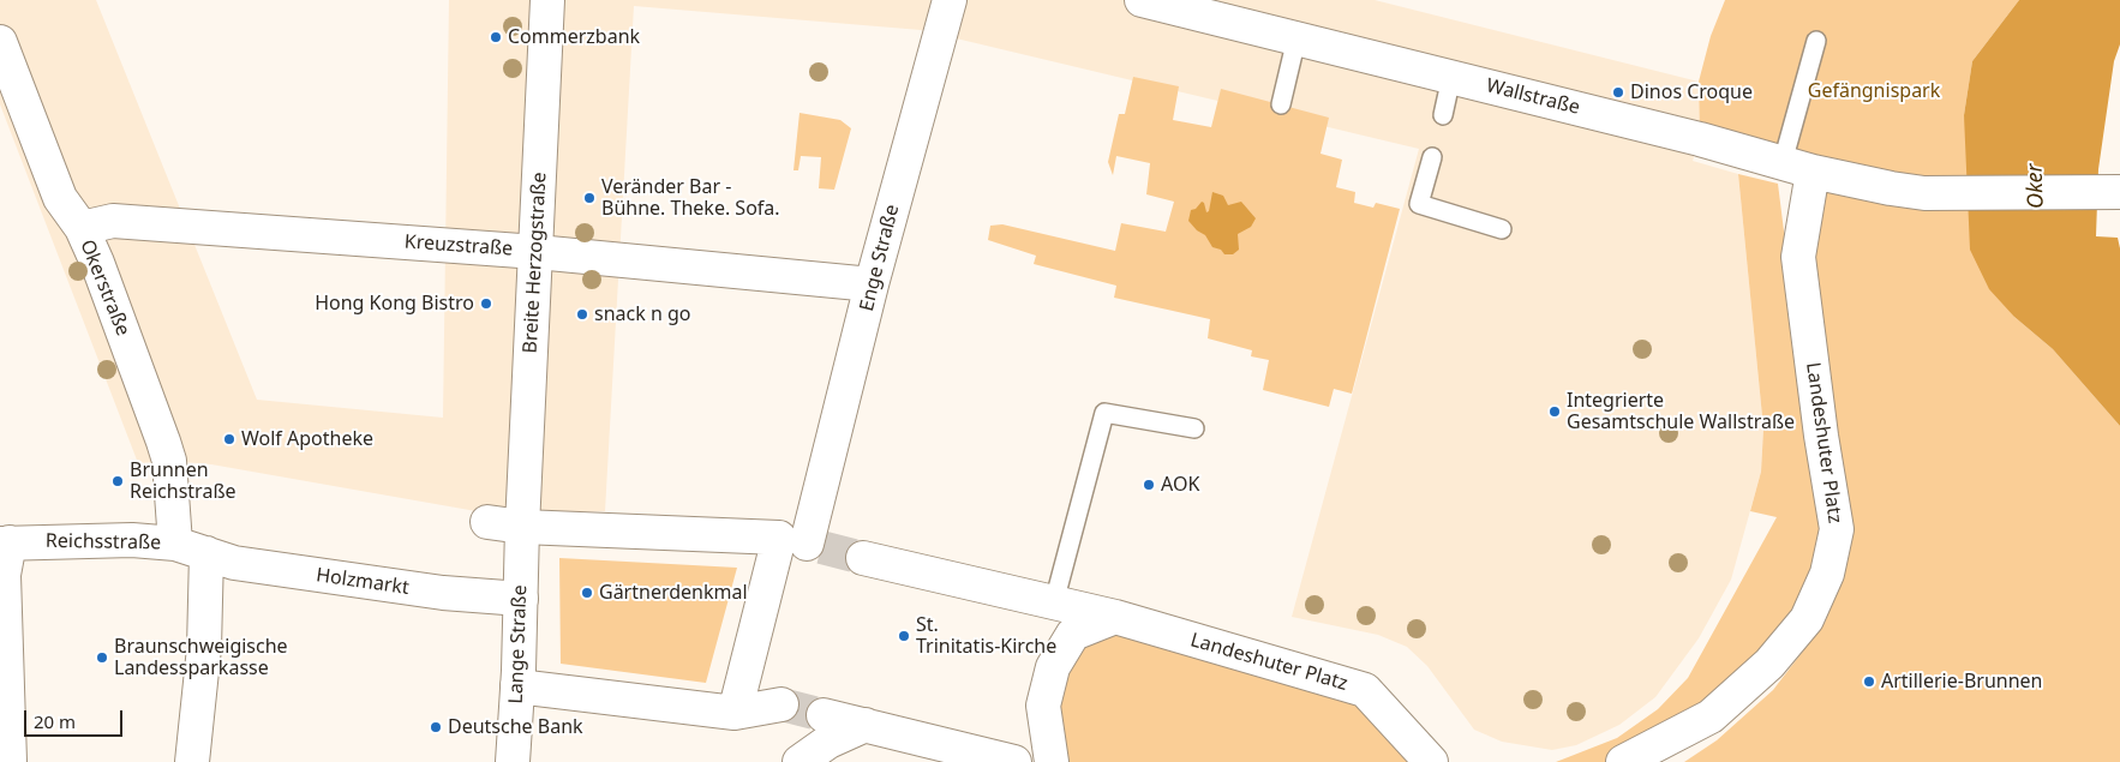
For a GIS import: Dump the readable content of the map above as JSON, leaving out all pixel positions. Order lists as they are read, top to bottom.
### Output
{
  "streets": {
    "street": [
      "Wallstraße",
      "Kreuzstraße",
      "Enge Straße",
      "Breite Herzogstraße",
      "Okerstraße",
      "Landeshuter Platz",
      "Reichsstraße",
      "Holzmarkt",
      "Lange Straße"
    ]
  },
  "crossings": [
    ["Wallstraße", "Landeshuter Platz"],
    ["Kreuzstraße", "Enge Straße"],
    ["Kreuzstraße", "Breite Herzogstraße"],
    ["Kreuzstraße", "Okerstraße"],
    ["Breite Herzogstraße", "Lange Straße"],
    ["Okerstraße", "Reichsstraße"],
    ["Reichsstraße", "Holzmarkt"],
    ["Holzmarkt", "Lange Straße"]
  ],
  "water": ["Oker"],
  "parks": ["Gefängnispark"],
  "places": [
    "Commerzbank",
    "Dinos Croque",
    "Veränder Bar - Bühne. Theke. Sofa.",
    "Hong Kong Bistro",
    "snack n go",
    "Integrierte Gesamtschule Wallstraße",
    "Wolf Apotheke",
    "Brunnen Reichstraße",
    "AOK",
    "Gärtnerdenkmal",
    "St. Trinitatis-Kirche",
    "Braunschweigische Landessparkasse",
    "Artillerie-Brunnen",
    "Deutsche Bank"
  ],
  "scale_bar": "20 m"
}
